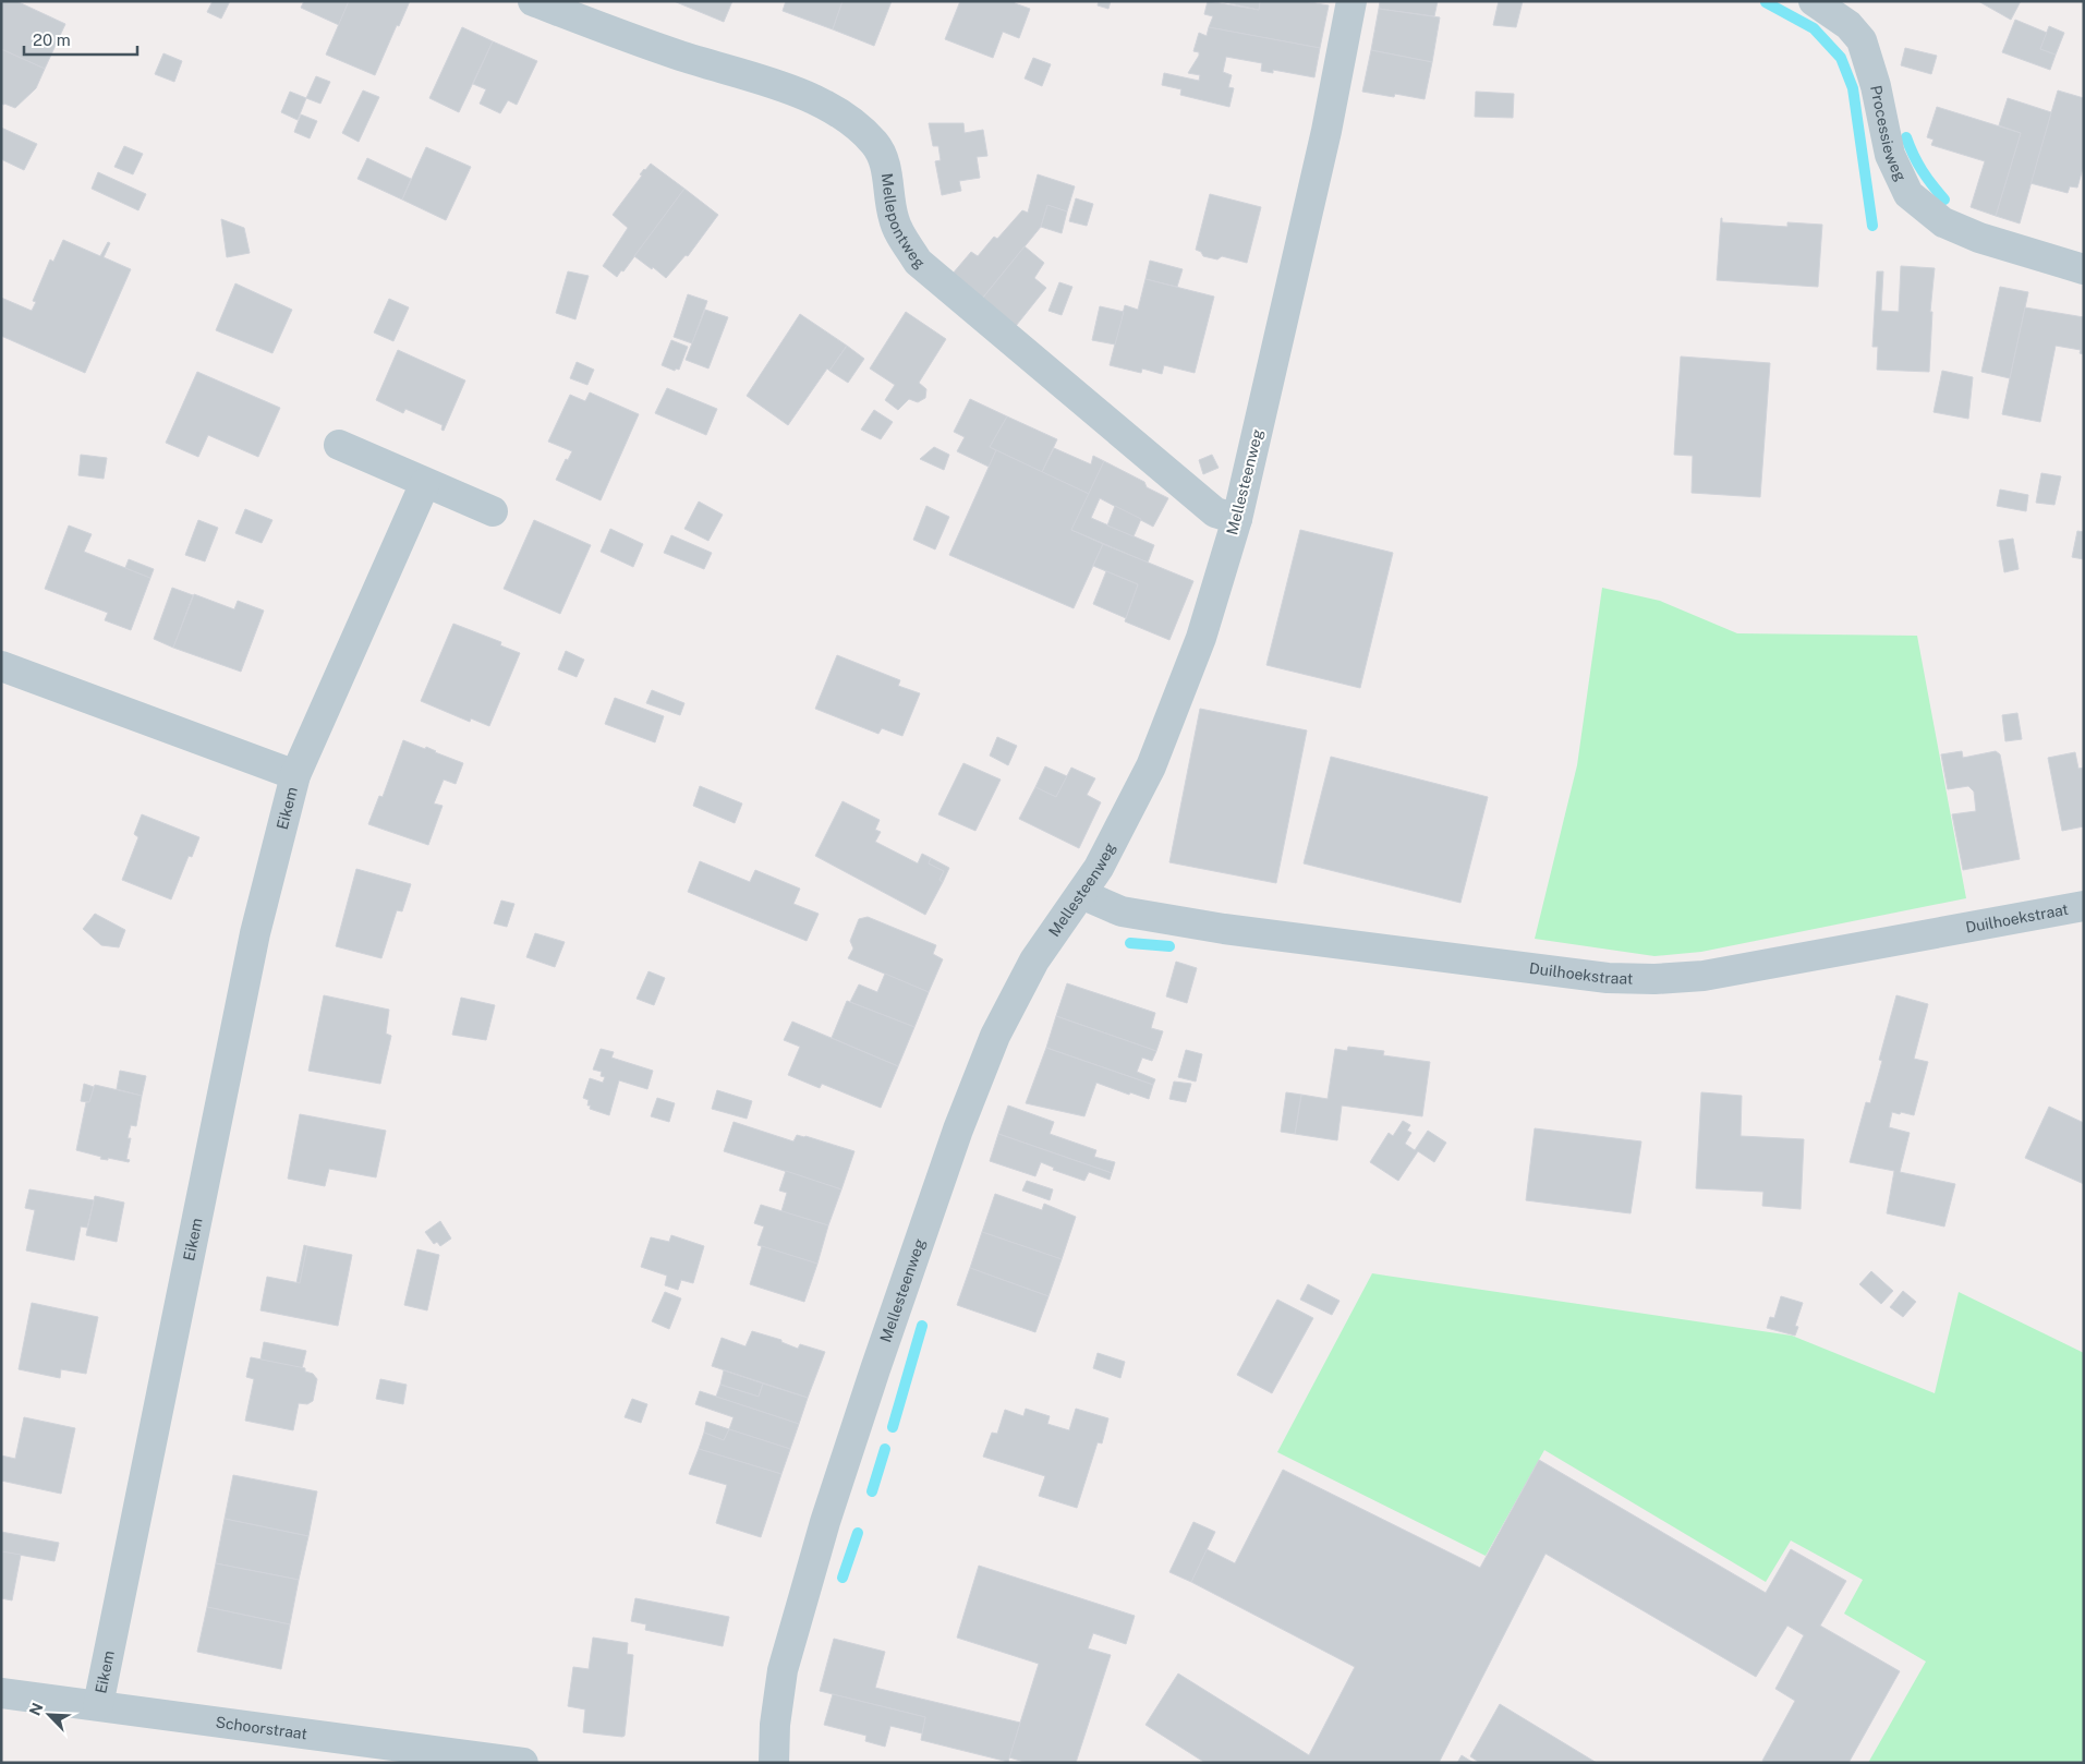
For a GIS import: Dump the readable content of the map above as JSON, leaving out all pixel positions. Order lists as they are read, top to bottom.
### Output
{
  "streets": {
    "street": [
      "Processieweg",
      "Mellepontweg",
      "Mellesteenweg",
      "Eikem",
      "Duilhoekstraat",
      "Schoorstraat"
    ]
  },
  "crossings": [
    ["Mellepontweg", "Mellesteenweg"],
    ["Mellesteenweg", "Duilhoekstraat"],
    ["Eikem", "Schoorstraat"]
  ],
  "scale_bar": "20 m",
  "north": "top left"
}
